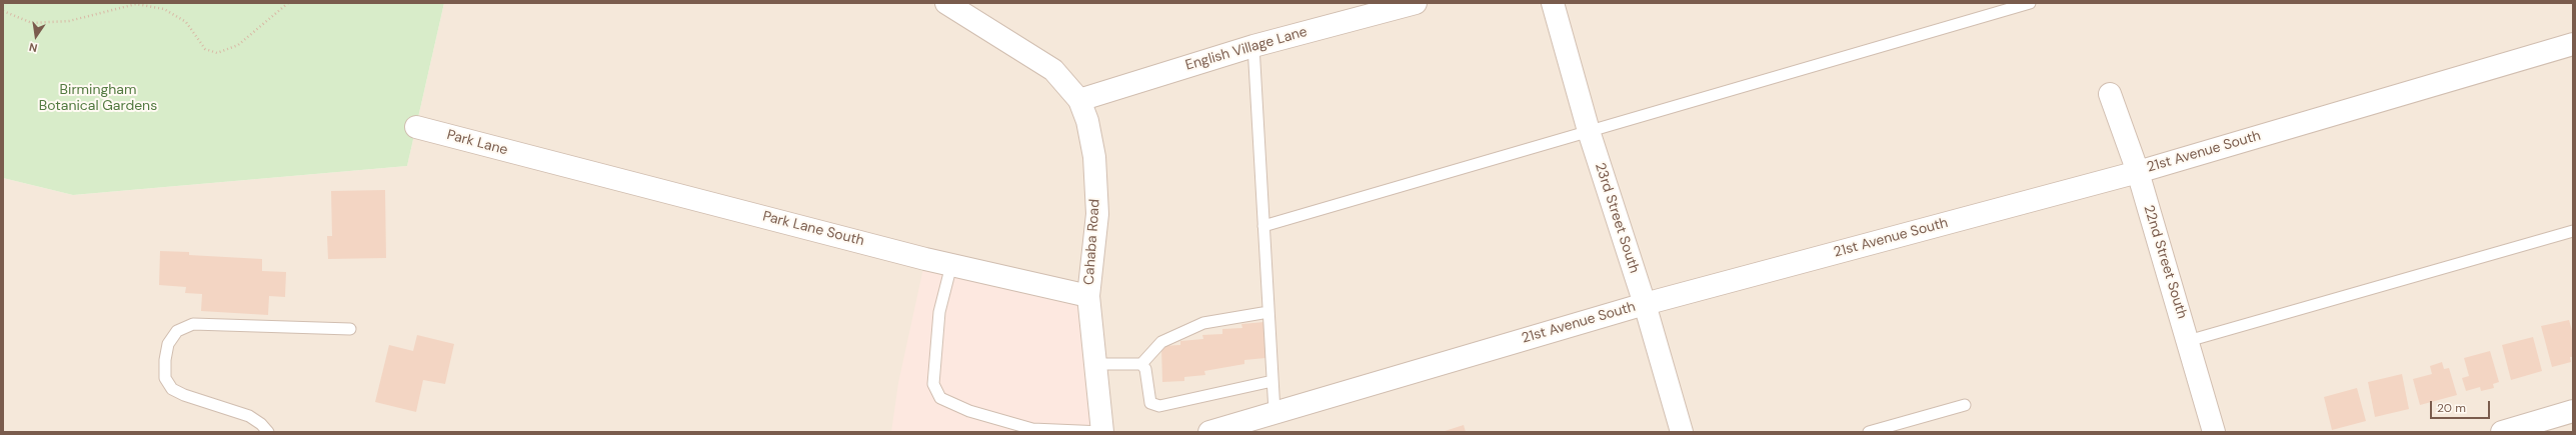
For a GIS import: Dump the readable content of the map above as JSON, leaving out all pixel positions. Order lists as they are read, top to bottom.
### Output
{
  "streets": {
    "street": [
      "English Village Lane",
      "Park Lane",
      "21st Avenue South",
      "23rd Street South",
      "Park Lane South",
      "Cahaba Road",
      "22nd Street South"
    ]
  },
  "crossings": [
    ["English Village Lane", "Cahaba Road"],
    ["Park Lane", "Park Lane South"],
    ["21st Avenue South", "23rd Street South"],
    ["21st Avenue South", "22nd Street South"],
    ["Park Lane South", "Cahaba Road"]
  ],
  "parks": ["Birmingham Botanical Gardens"],
  "scale_bar": "20 m",
  "north": "bottom"
}
